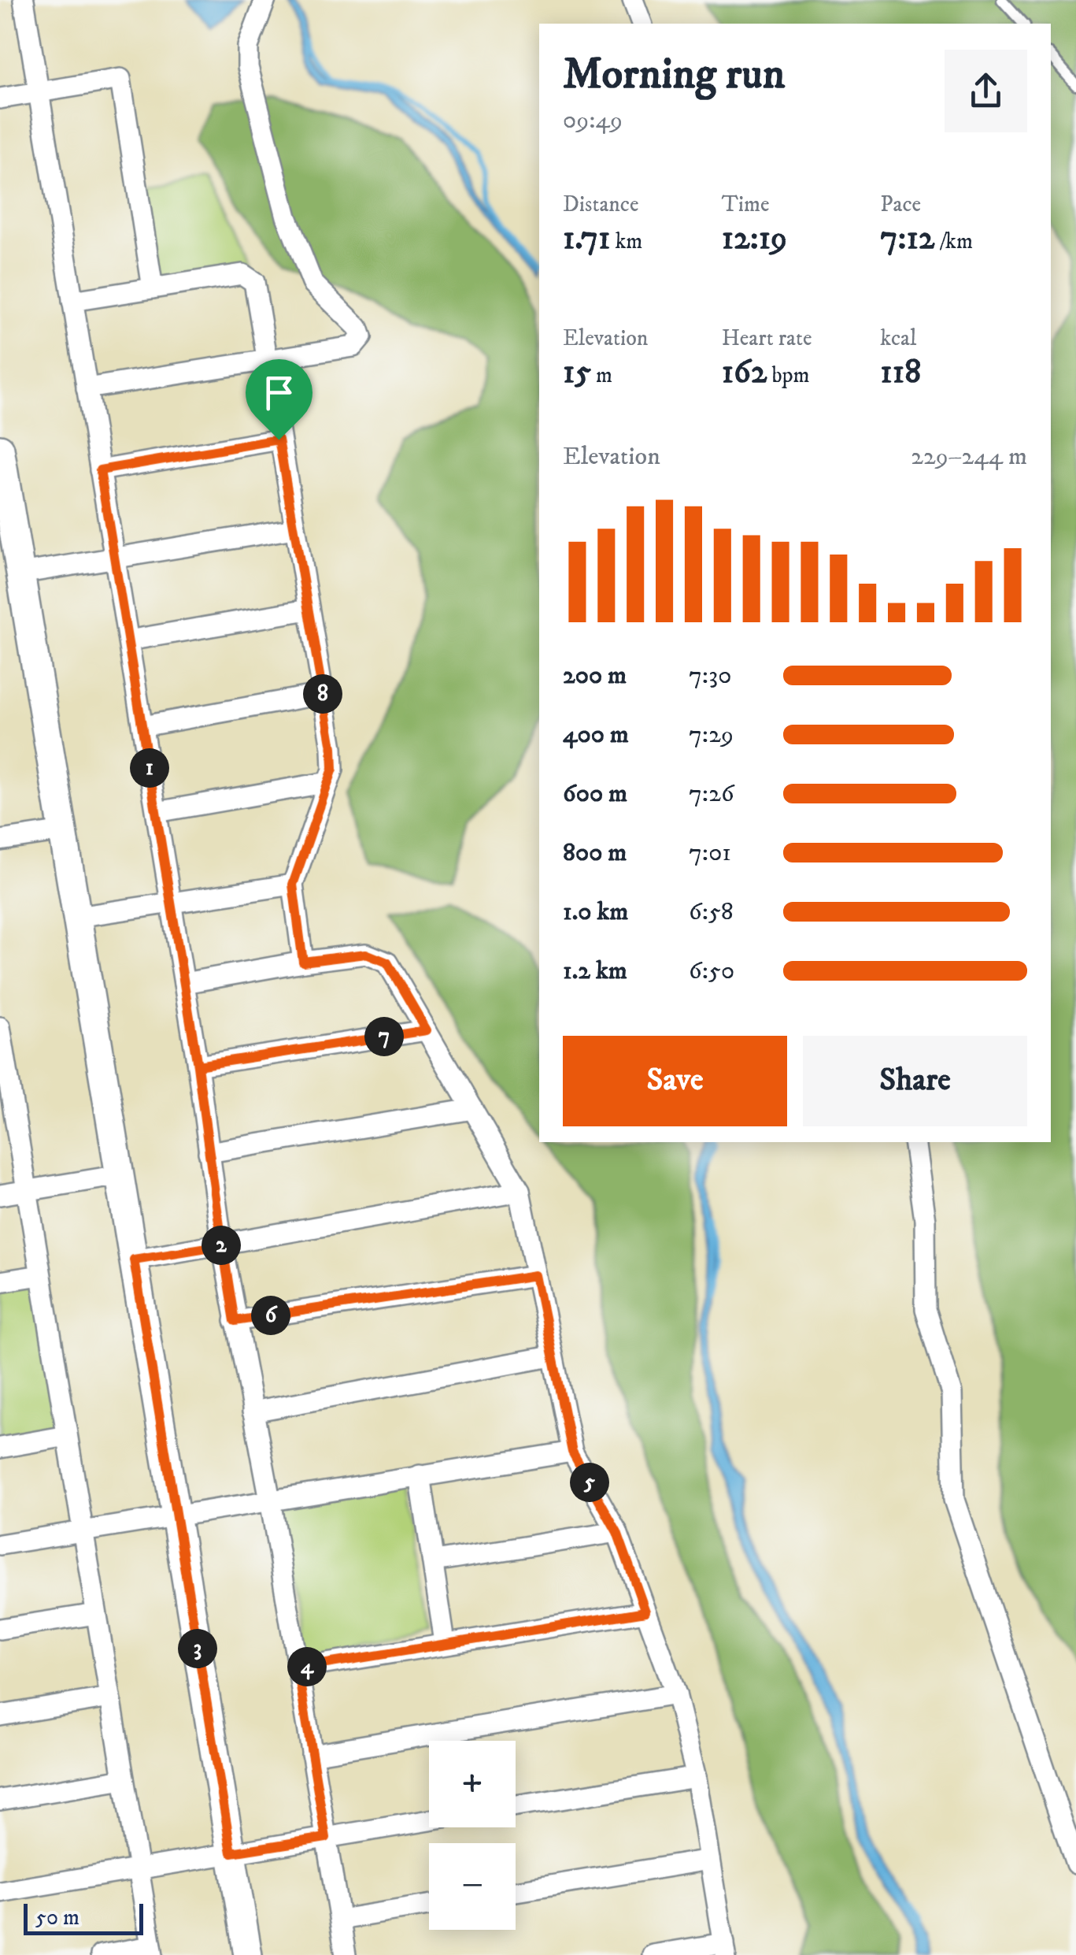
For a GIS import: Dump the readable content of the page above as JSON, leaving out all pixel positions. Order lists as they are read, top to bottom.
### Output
{
  "scale_bar": "50 m",
  "page": {
    "heading": ["Morning run", "09:49"],
    "stats": [
      ["Distance", "1.71 km"],
      ["Time", "12:19"],
      ["Pace", "7:12 /km"],
      ["Elevation", "15 m"],
      ["Heart rate", "162 bpm"],
      ["kcal", "118"]
    ],
    "chart": ["Elevation", "229–244 m"],
    "list": [
      {
        "name": "200 m",
        "note": "7:30"
      },
      {
        "name": "400 m",
        "note": "7:29"
      },
      {
        "name": "600 m",
        "note": "7:26"
      },
      {
        "name": "800 m",
        "note": "7:01"
      },
      {
        "name": "1.0 km",
        "note": "6:58"
      },
      {
        "name": "1.2 km",
        "note": "6:50"
      }
    ],
    "pins": [
      "8",
      "1",
      "7",
      "2",
      "6",
      "5",
      "3",
      "4"
    ],
    "buttons": ["Save", "Share"],
    "map_buttons": ["+", "−"],
    "scale": "50 m"
  }
}
